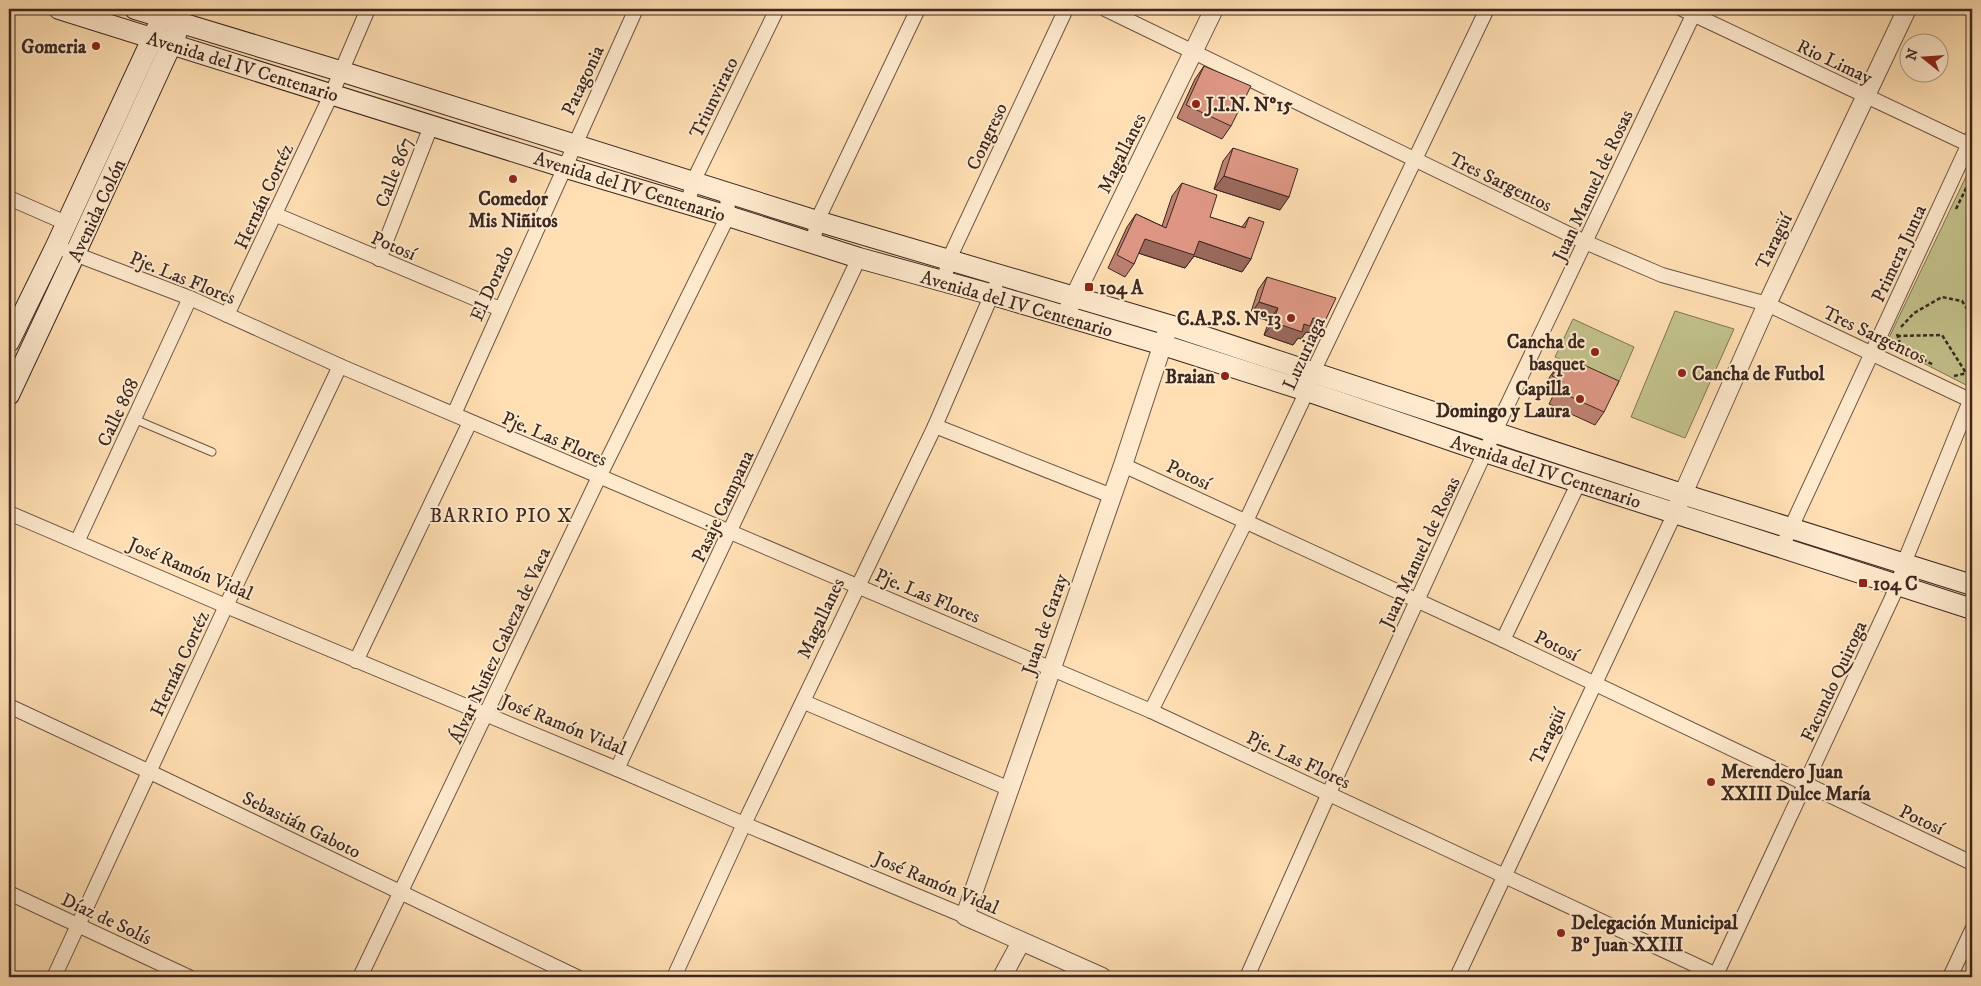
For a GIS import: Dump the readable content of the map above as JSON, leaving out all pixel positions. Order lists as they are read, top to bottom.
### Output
{
  "streets": {
    "main road": ["Avenida del IV Centenario", "Avenida Colón"],
    "street": [
      "Rio Limay",
      "Patagonia",
      "Triunvirato",
      "Congreso",
      "Magallanes",
      "Calle 867",
      "Tres Sargentos",
      "Juan Manuel de Rosas",
      "Hernán Cortéz",
      "Taragüí",
      "Potosí",
      "Primera Junta",
      "Pje. Las Flores",
      "El Dorado",
      "Luzuriaga",
      "Calle 868",
      "Pasaje Campana",
      "José Ramón Vidal",
      "Juan de Garay",
      "Álvar Nuñez Cabeza de Vaca",
      "Facundo Quiroga",
      "Sebastián Gaboto",
      "Díaz de Solís"
    ]
  },
  "crossings": [
    ["Rio Limay", "Juan Manuel de Rosas"],
    ["Rio Limay", "Taragüí"],
    ["Rio Limay", "Primera Junta"],
    ["Avenida del IV Centenario", "Patagonia"],
    ["Avenida del IV Centenario", "Triunvirato"],
    ["Avenida del IV Centenario", "Congreso"],
    ["Avenida del IV Centenario", "Magallanes"],
    ["Avenida del IV Centenario", "Calle 867"],
    ["Avenida del IV Centenario", "Juan Manuel de Rosas"],
    ["Avenida del IV Centenario", "Hernán Cortéz"],
    ["Avenida del IV Centenario", "Avenida Colón"],
    ["Avenida del IV Centenario", "Taragüí"],
    ["Avenida del IV Centenario", "Primera Junta"],
    ["Avenida del IV Centenario", "El Dorado"],
    ["Avenida del IV Centenario", "Luzuriaga"],
    ["Avenida del IV Centenario", "Pasaje Campana"],
    ["Avenida del IV Centenario", "Juan de Garay"],
    ["Avenida del IV Centenario", "Álvar Nuñez Cabeza de Vaca"],
    ["Avenida del IV Centenario", "Facundo Quiroga"],
    ["Patagonia", "El Dorado"],
    ["Magallanes", "Tres Sargentos"],
    ["Magallanes", "Pje. Las Flores"],
    ["Magallanes", "José Ramón Vidal"],
    ["Calle 867", "Potosí"],
    ["Tres Sargentos", "Juan Manuel de Rosas"],
    ["Tres Sargentos", "Taragüí"],
    ["Tres Sargentos", "Primera Junta"],
    ["Tres Sargentos", "Luzuriaga"],
    ["Tres Sargentos", "Facundo Quiroga"],
    ["Juan Manuel de Rosas", "Potosí"],
    ["Juan Manuel de Rosas", "Pje. Las Flores"],
    ["Hernán Cortéz", "Potosí"],
    ["Hernán Cortéz", "Pje. Las Flores"],
    ["Hernán Cortéz", "José Ramón Vidal"],
    ["Hernán Cortéz", "Sebastián Gaboto"],
    ["Hernán Cortéz", "Díaz de Solís"],
    ["Avenida Colón", "Pje. Las Flores"],
    ["Taragüí", "Potosí"],
    ["Taragüí", "Pje. Las Flores"],
    ["Potosí", "El Dorado"],
    ["Potosí", "Luzuriaga"],
    ["Potosí", "Juan de Garay"],
    ["Potosí", "Facundo Quiroga"],
    ["Pje. Las Flores", "El Dorado"],
    ["Pje. Las Flores", "Luzuriaga"],
    ["Pje. Las Flores", "Calle 868"],
    ["Pje. Las Flores", "Pasaje Campana"],
    ["Pje. Las Flores", "Juan de Garay"],
    ["Pje. Las Flores", "Álvar Nuñez Cabeza de Vaca"],
    ["Pje. Las Flores", "Facundo Quiroga"],
    ["Calle 868", "José Ramón Vidal"],
    ["Pasaje Campana", "José Ramón Vidal"],
    ["José Ramón Vidal", "Juan de Garay"],
    ["José Ramón Vidal", "Álvar Nuñez Cabeza de Vaca"],
    ["Álvar Nuñez Cabeza de Vaca", "Sebastián Gaboto"]
  ],
  "districts": ["BARRIO PIO X"],
  "places": {
    "other": [
      "Gomeria",
      "J.I.N. Nº15",
      "Comedor Mis Niñitos",
      "C.A.P.S. Nº13",
      "Cancha de basquet",
      "Cancha de Futbol",
      "Braian",
      "Capilla Domingo y Laura",
      "Merendero Juan XXIII Dulce María",
      "Delegación Municipal Bº Juan XXIII"
    ],
    "transit": ["104 A", "104 C"]
  },
  "north": "left"
}
